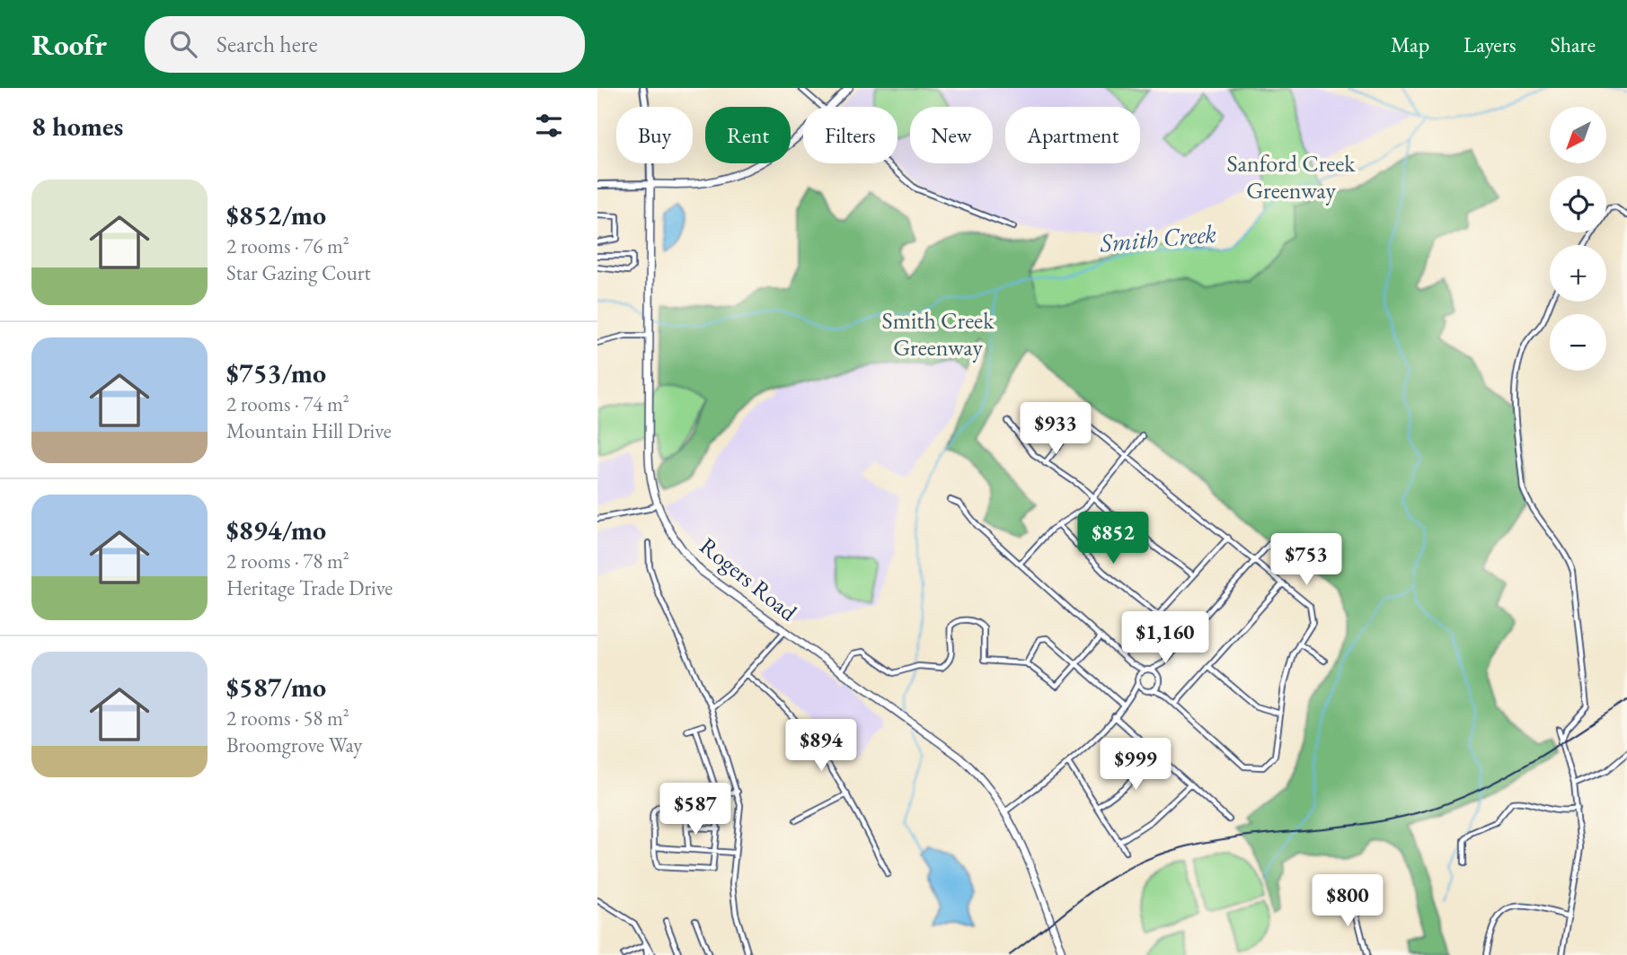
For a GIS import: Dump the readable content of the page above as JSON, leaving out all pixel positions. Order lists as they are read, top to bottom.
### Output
{
  "streets": {
    "main road": ["Rogers Road"]
  },
  "water": ["Smith Creek"],
  "parks": ["Sanford Creek Greenway", "Smith Creek Greenway"],
  "north": "bottom left",
  "page": {
    "header": "Roofr",
    "search": "Search here",
    "nav": ["Map", "Layers", "Share"],
    "heading": "8 homes",
    "map_buttons": ["+", "−"],
    "chip": [
      "Buy",
      "Rent",
      "Filters",
      "New",
      "Apartment"
    ],
    "list": [
      {
        "name": "$852/mo",
        "note": "2 rooms · 76 m² · Star Gazing Court"
      },
      {
        "name": "$753/mo",
        "note": "2 rooms · 74 m² · Mountain Hill Drive"
      },
      {
        "name": "$894/mo",
        "note": "2 rooms · 78 m² · Heritage Trade Drive"
      },
      {
        "name": "$587/mo",
        "note": "2 rooms · 58 m² · Broomgrove Way"
      }
    ],
    "price": [
      "$933",
      "$852",
      "$753",
      "$1,160",
      "$894",
      "$999",
      "$587",
      "$800"
    ]
  }
}
